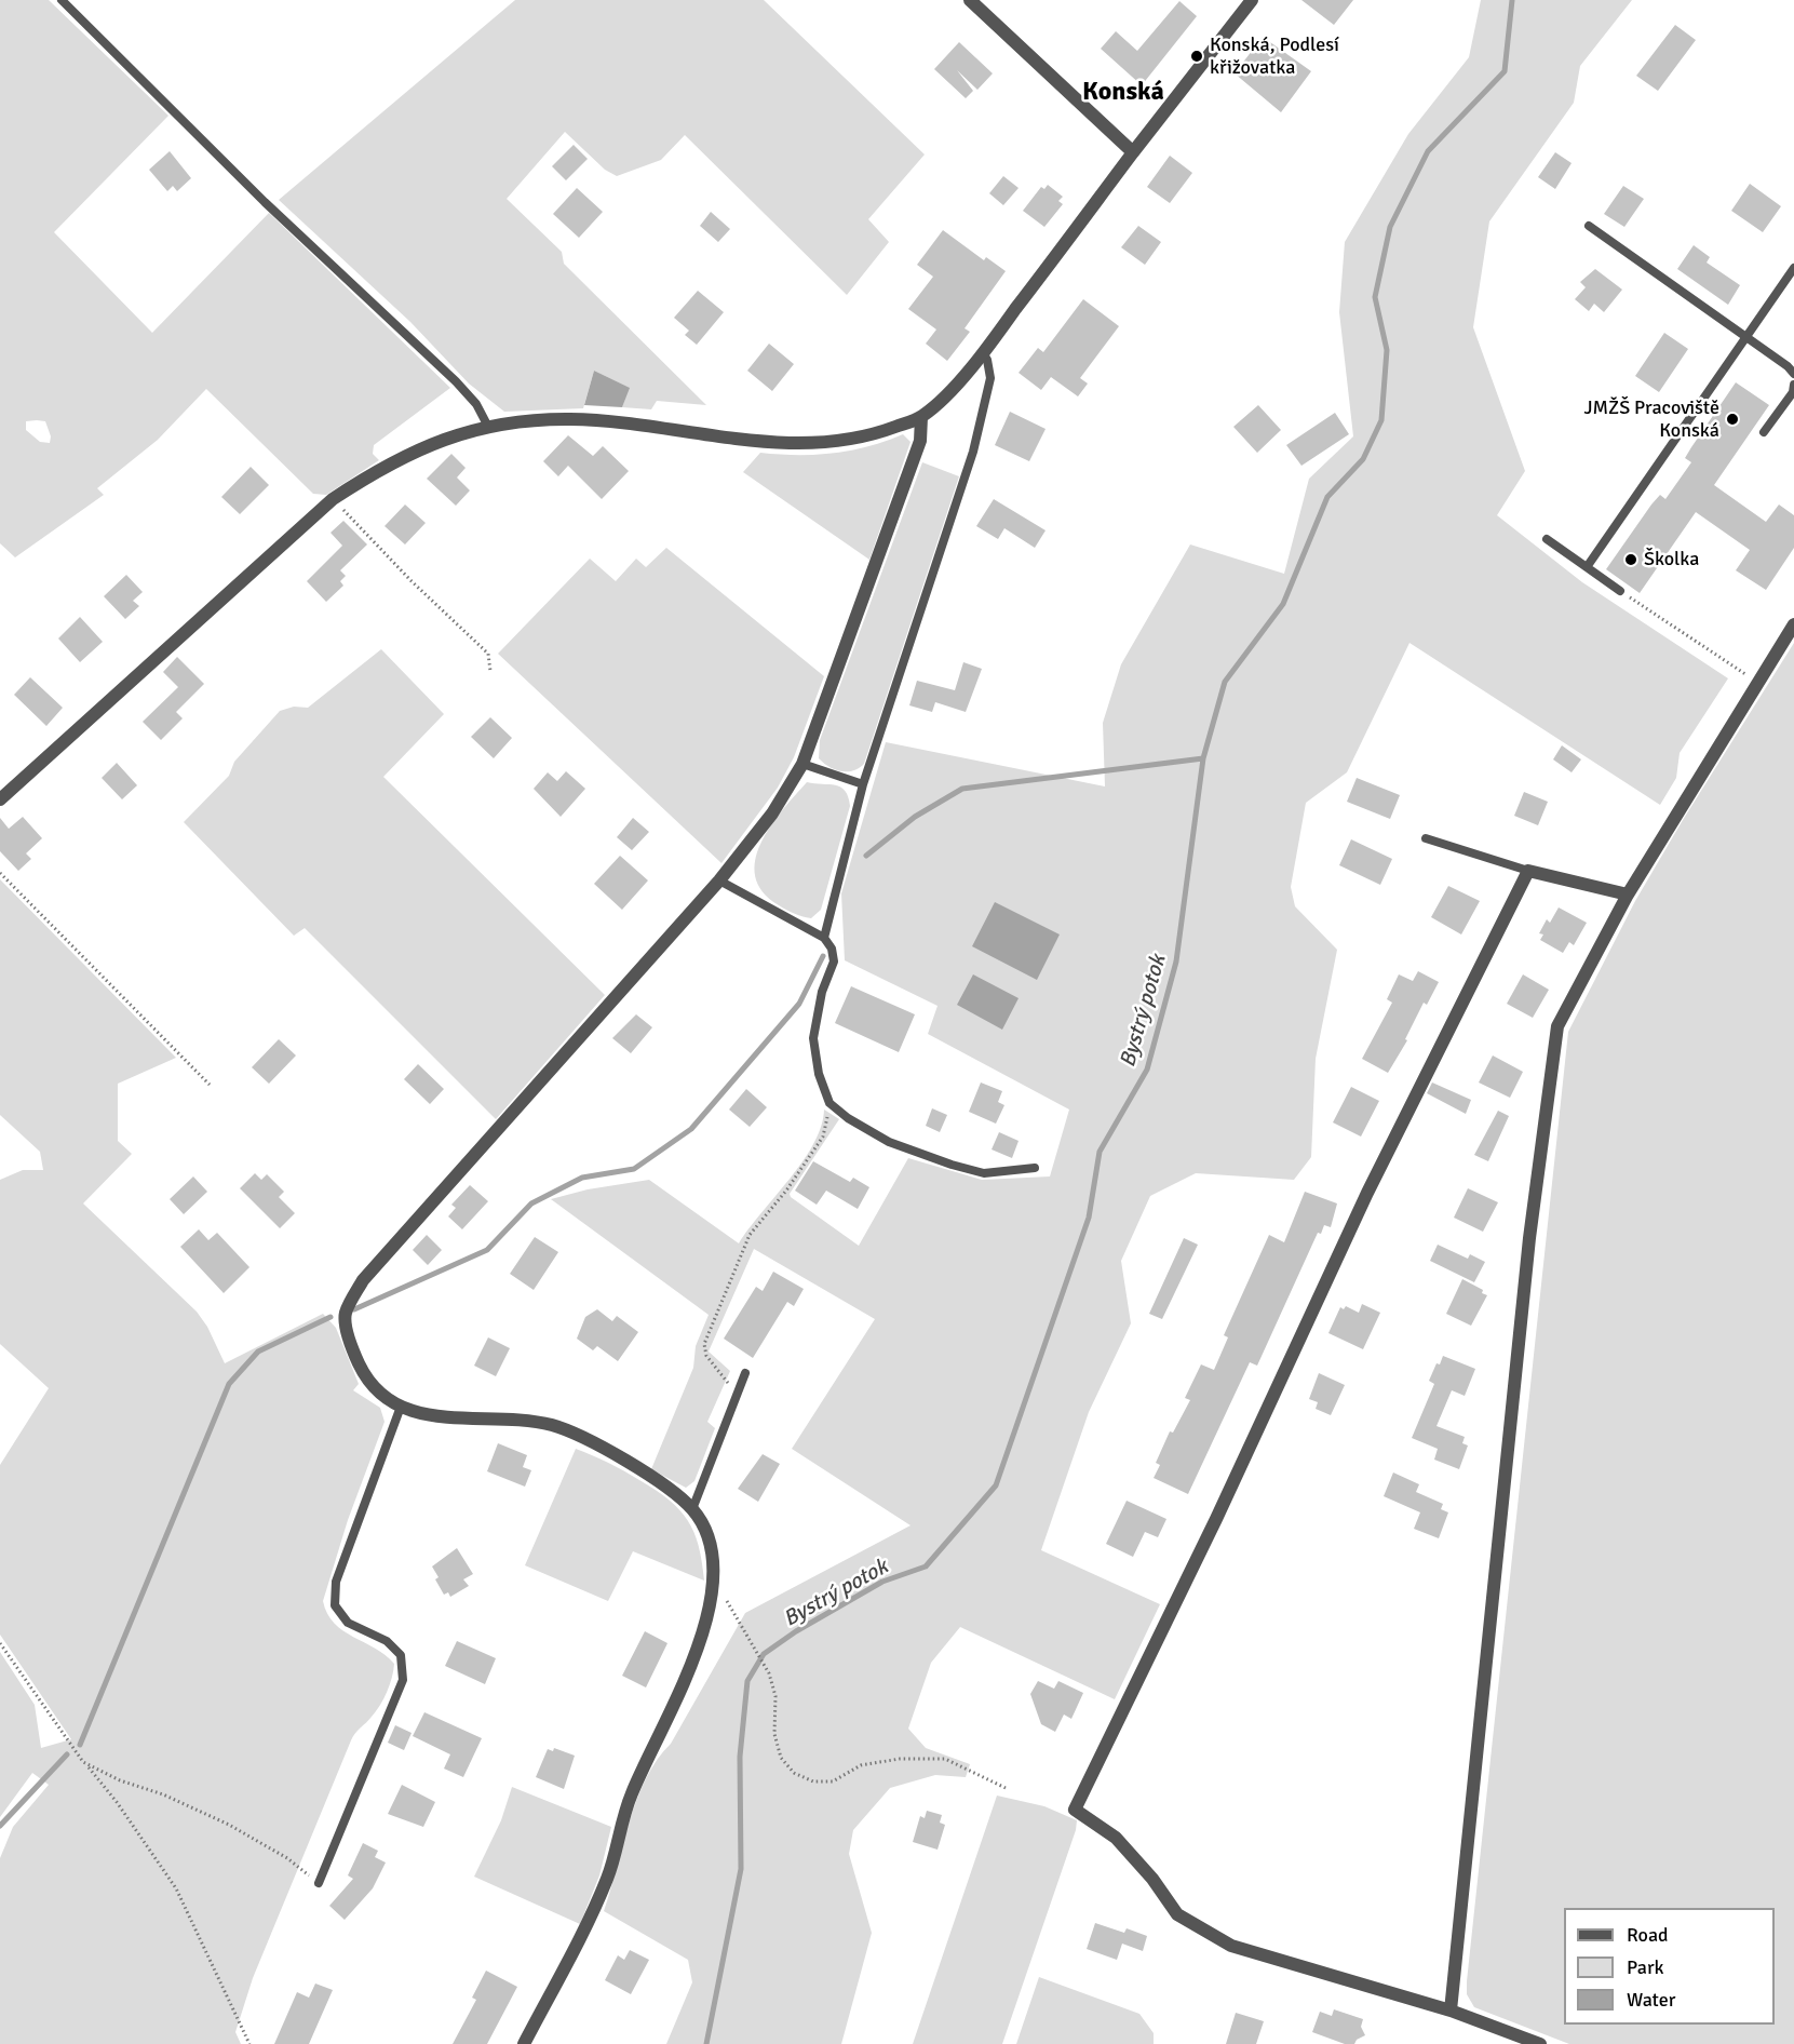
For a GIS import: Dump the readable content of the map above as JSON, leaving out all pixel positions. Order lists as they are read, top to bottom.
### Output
{
  "districts": ["Konská"],
  "water": ["Bystrý potok"],
  "places": ["Konská, Podlesí křižovatka", "JMŽŠ Pracoviště Konská", "Školka"],
  "legend": ["Road", "Park", "Water"]
}
